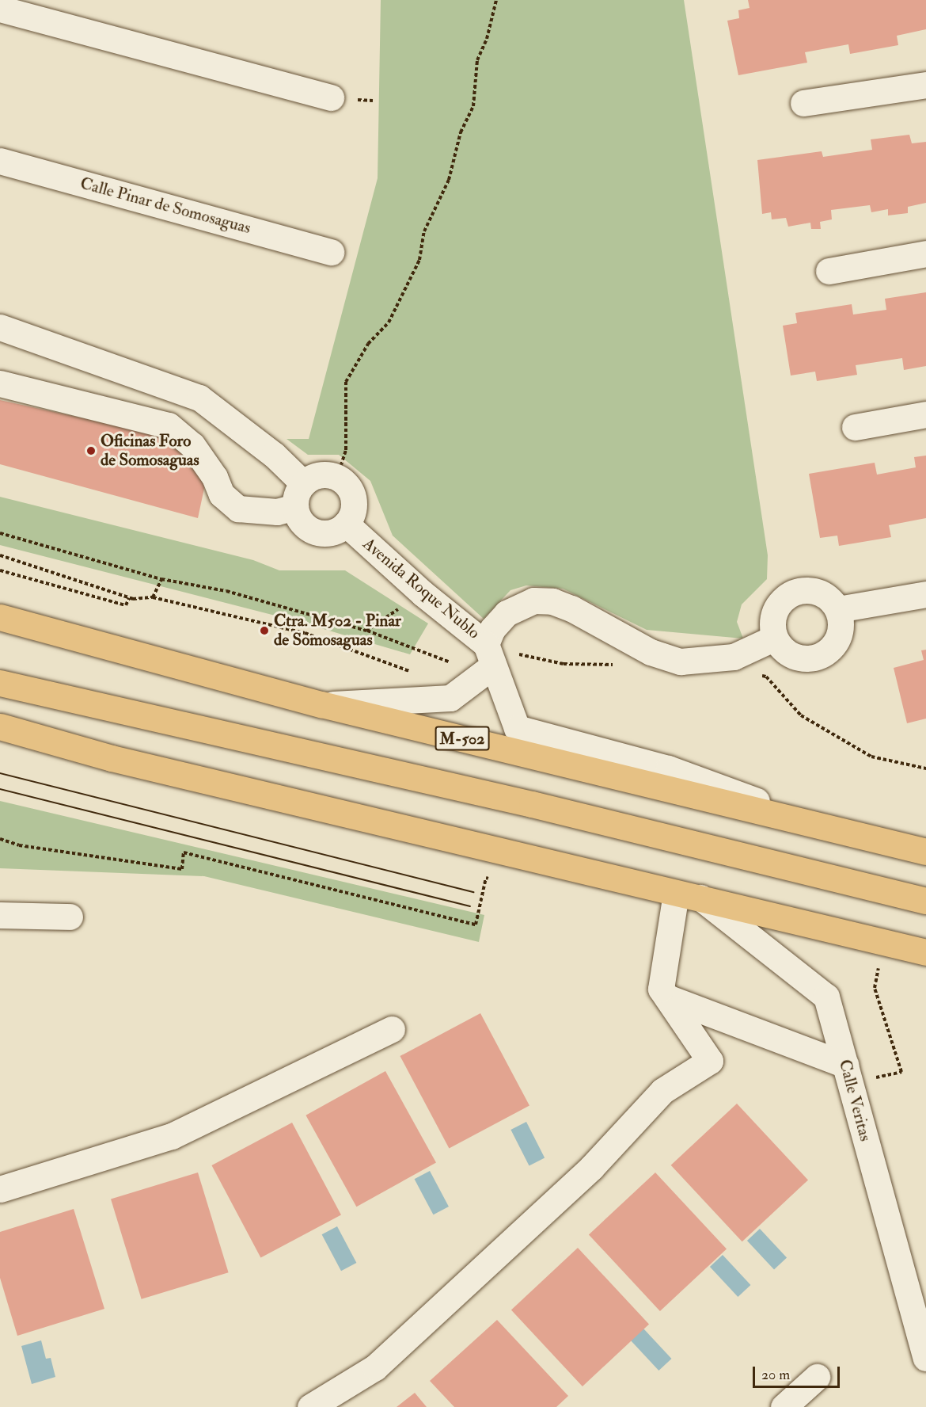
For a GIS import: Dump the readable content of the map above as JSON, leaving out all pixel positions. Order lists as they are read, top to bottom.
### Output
{
  "streets": {
    "highway": ["M-502"],
    "street": ["Calle Pinar de Somosaguas", "Avenida Roque Nublo", "Calle Veritas"]
  },
  "places": ["Oficinas Foro de Somosaguas", "Ctra. M502 - Pinar de Somosaguas"],
  "scale_bar": "20 m"
}
